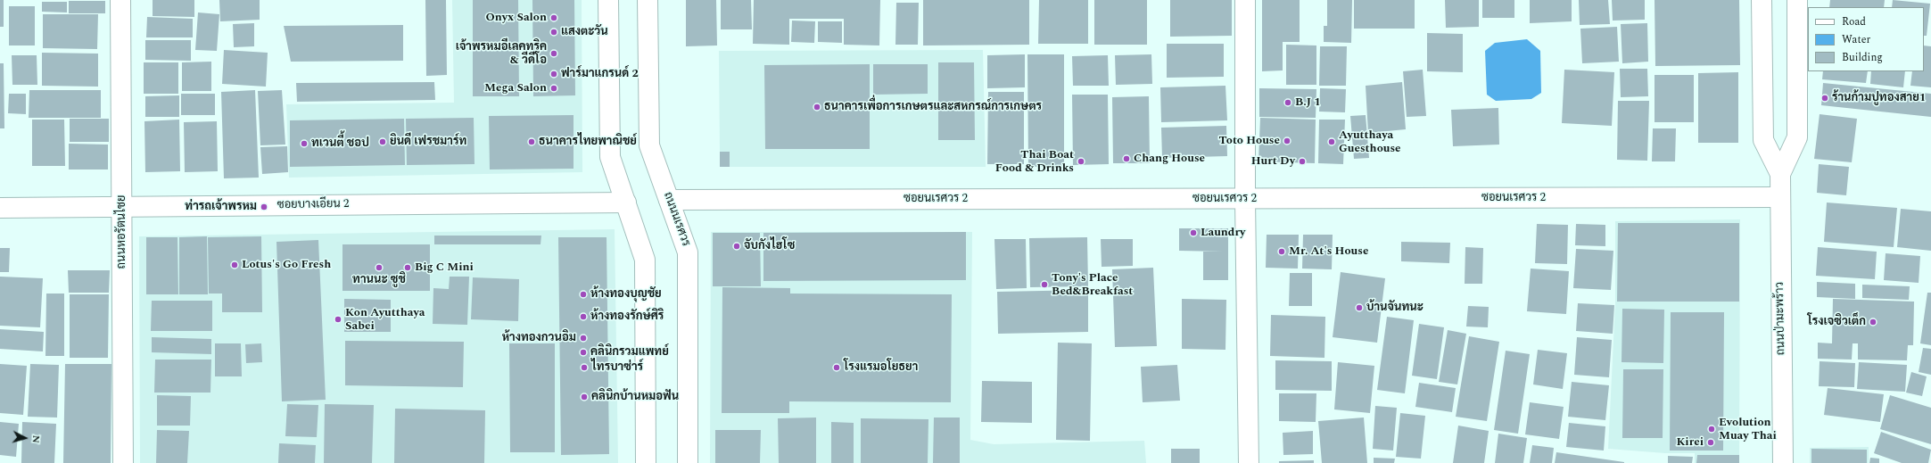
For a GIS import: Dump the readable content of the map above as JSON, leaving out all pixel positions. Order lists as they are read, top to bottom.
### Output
{
  "streets": {
    "street": [
      "ซอยนเรศวร 2",
      "ซอยบางเอียน 2",
      "ถนนนเรศวร",
      "ถนนหอรัตนไชย",
      "ถนนป่ามะพร้าว"
    ]
  },
  "crossings": [
    ["ซอยนเรศวร 2", "ถนนนเรศวร"],
    ["ซอยนเรศวร 2", "ถนนป่ามะพร้าว"],
    ["ซอยบางเอียน 2", "ถนนหอรัตนไชย"]
  ],
  "places": [
    "Onyx Salon",
    "แสงตะวัน",
    "เจ้าพรหมอีเลคทริค & วีดีโอ",
    "ฟาร์มาแกรนด์ 2",
    "Mega Salon",
    "ร้านก้ามปูทองสาย1",
    "B.J 1",
    "ธนาคารเพื่อการเกษตรและสหกรณ์การเกษตร",
    "Toto House",
    "ยินดี เฟรชมาร์ท",
    "ธนาคารไทยพาณิชย์",
    "Ayutthaya Guesthouse",
    "ทเวนตี้ ชอป",
    "Chang House",
    "Thai Boat Food & Drinks",
    "Hurt Dy",
    "ท่ารถเจ้าพรหม",
    "Laundry",
    "จับกังไฮโซ",
    "Mr. At's House",
    "Lotus's Go Fresh",
    "ทานนะ ซูชิ",
    "Big C Mini",
    "Tony's Place Bed&Breakfast",
    "ห้างทองบุญชัย",
    "บ้านจันทนะ",
    "ห้างทองรักษ์ศิริ",
    "Kon Ayutthaya Sabei",
    "โรงเจซิวเต็ก",
    "ห้างทองกวนอิม",
    "คลินิกรวมแพทย์",
    "ไทรบาซ่าร์",
    "โรงแรมอโยธยา",
    "คลินิกบ้านหมอฟัน",
    "Evolution Muay Thai",
    "Kirei"
  ],
  "legend": ["Road", "Water", "Building"],
  "north": "right"
}
